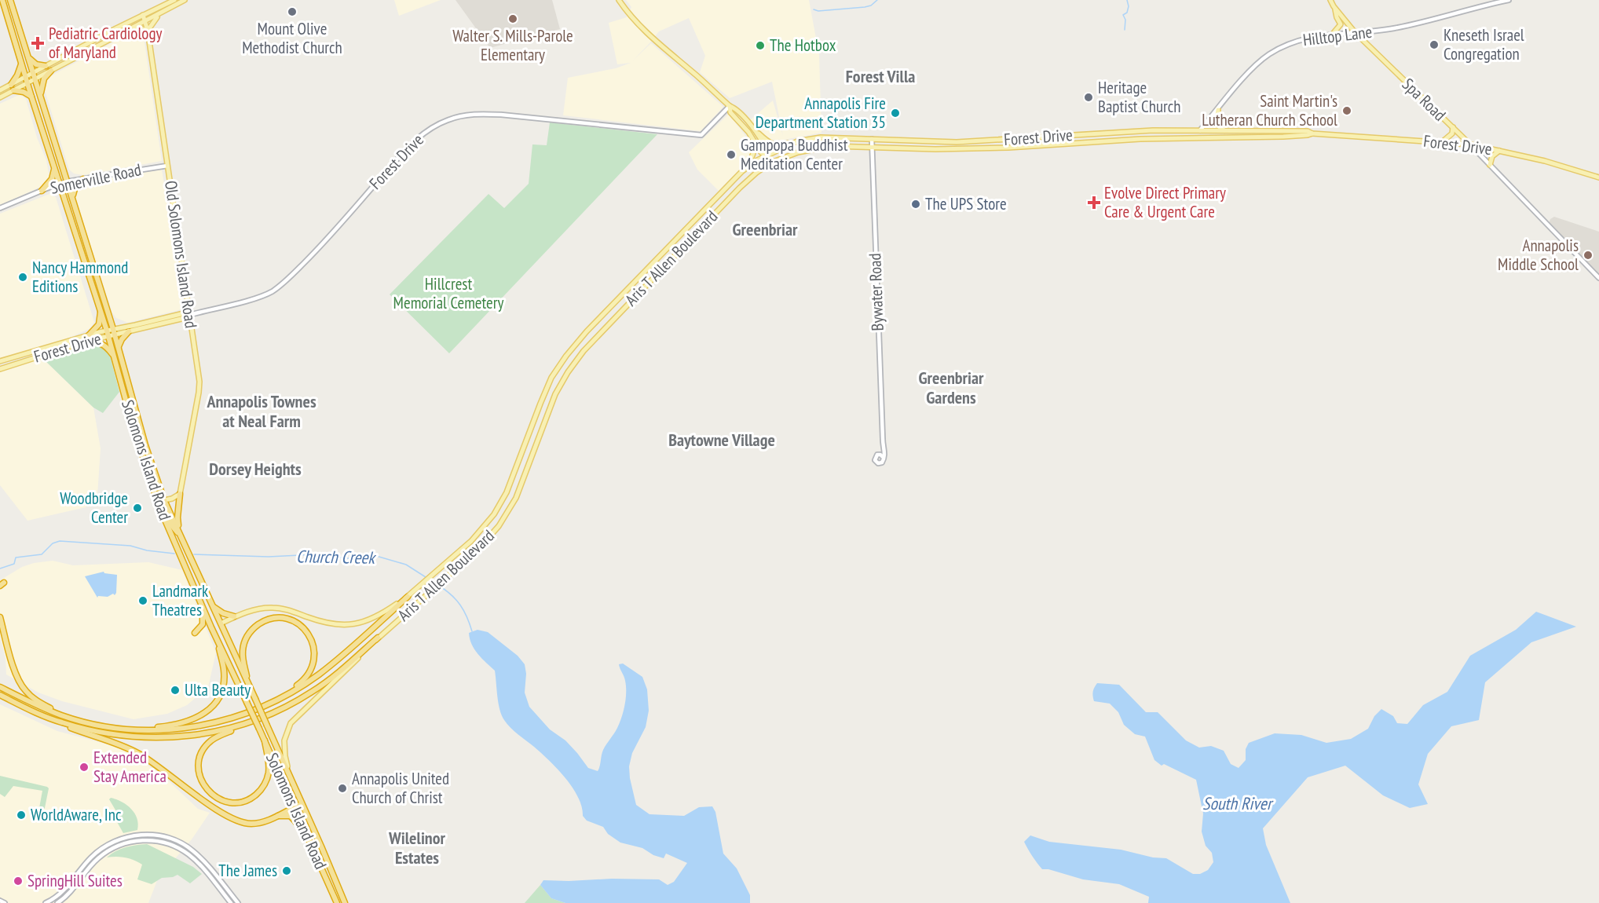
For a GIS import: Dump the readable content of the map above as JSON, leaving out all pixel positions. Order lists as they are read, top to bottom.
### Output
{
  "streets": {
    "highway": ["Aris T Allen Boulevard", "Solomons Island Road"],
    "main road": ["Spa Road", "Forest Drive", "Old Solomons Island Road"],
    "street": ["Hilltop Lane", "Somerville Road", "Bywater Road"]
  },
  "crossings": [
    ["Hilltop Lane", "Spa Road"],
    ["Hilltop Lane", "Forest Drive"],
    ["Spa Road", "Forest Drive"],
    ["Forest Drive", "Old Solomons Island Road"],
    ["Forest Drive", "Aris T Allen Boulevard"],
    ["Forest Drive", "Bywater Road"],
    ["Forest Drive", "Solomons Island Road"],
    ["Somerville Road", "Old Solomons Island Road"],
    ["Somerville Road", "Solomons Island Road"]
  ],
  "districts": [
    "Forest Villa",
    "Greenbriar",
    "Greenbriar Gardens",
    "Annapolis Townes at Neal Farm",
    "Baytowne Village",
    "Dorsey Heights",
    "Wilelinor Estates"
  ],
  "water": ["Church Creek", "South River"],
  "parks": ["Hillcrest Memorial Cemetery"],
  "places": {
    "other": [
      "Mount Olive Methodist Church",
      "Walter S. Mills-Parole Elementary",
      "Kneseth Israel Congregation",
      "The Hotbox",
      "Heritage Baptist Church",
      "Saint Martin's Lutheran Church School",
      "Annapolis Fire Department Station 35",
      "Gampopa Buddhist Meditation Center",
      "The UPS Store",
      "Annapolis Middle School",
      "Nancy Hammond Editions",
      "Woodbridge Center",
      "Landmark Theatres",
      "Ulta Beauty",
      "Extended Stay America",
      "Annapolis United Church of Christ",
      "WorldAware, Inc",
      "The James",
      "SpringHill Suites"
    ],
    "health": ["Pediatric Cardiology of Maryland", "Evolve Direct Primary Care & Urgent Care"]
  }
}
